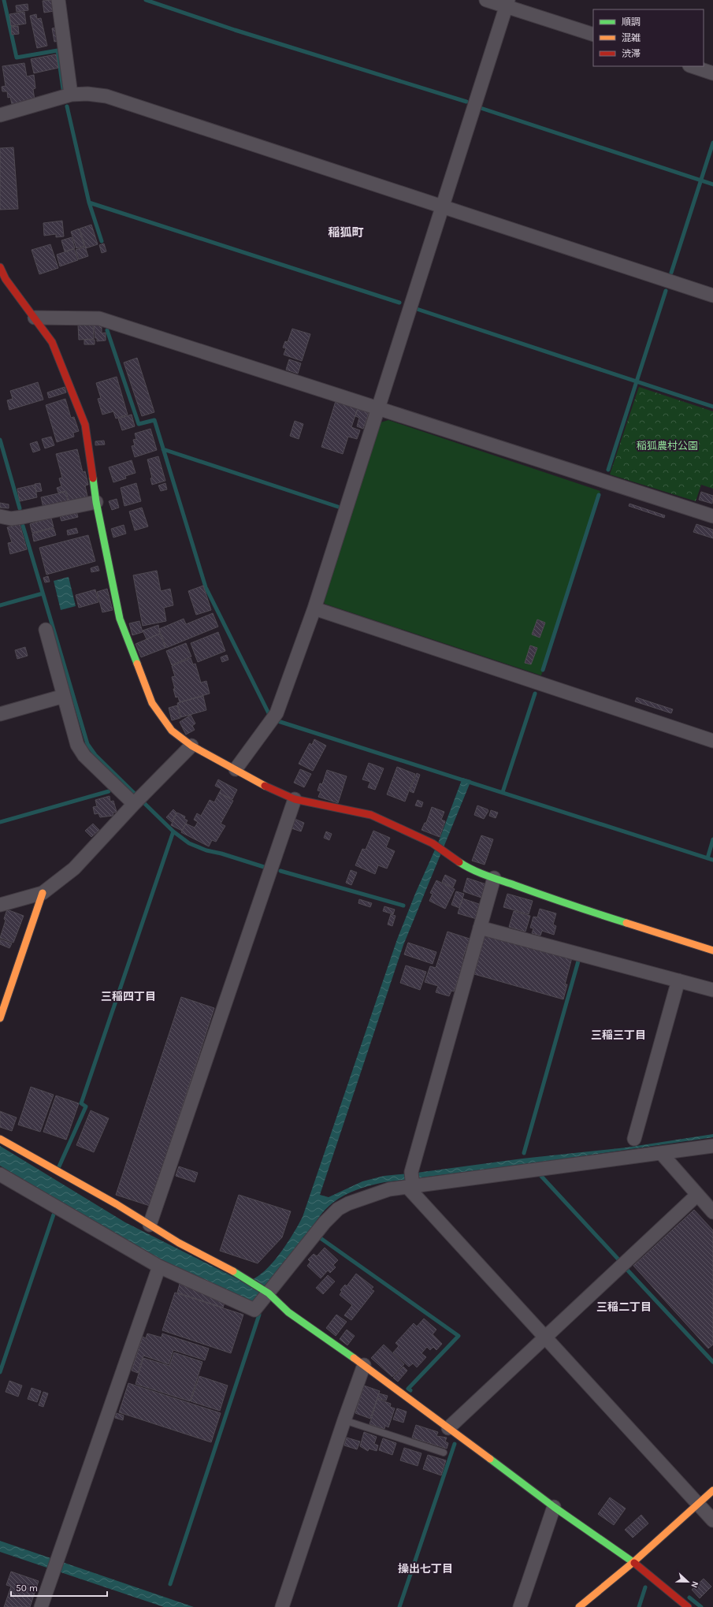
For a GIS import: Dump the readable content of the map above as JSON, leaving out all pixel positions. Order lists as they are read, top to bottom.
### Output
{
  "districts": [
    "稲狐町",
    "三稲四丁目",
    "三稲三丁目",
    "三稲二丁目",
    "操出七丁目"
  ],
  "parks": ["稲狐農村公園"],
  "legend": ["順調", "混雑", "渋滞"],
  "scale_bar": "50 m",
  "north": "right"
}
